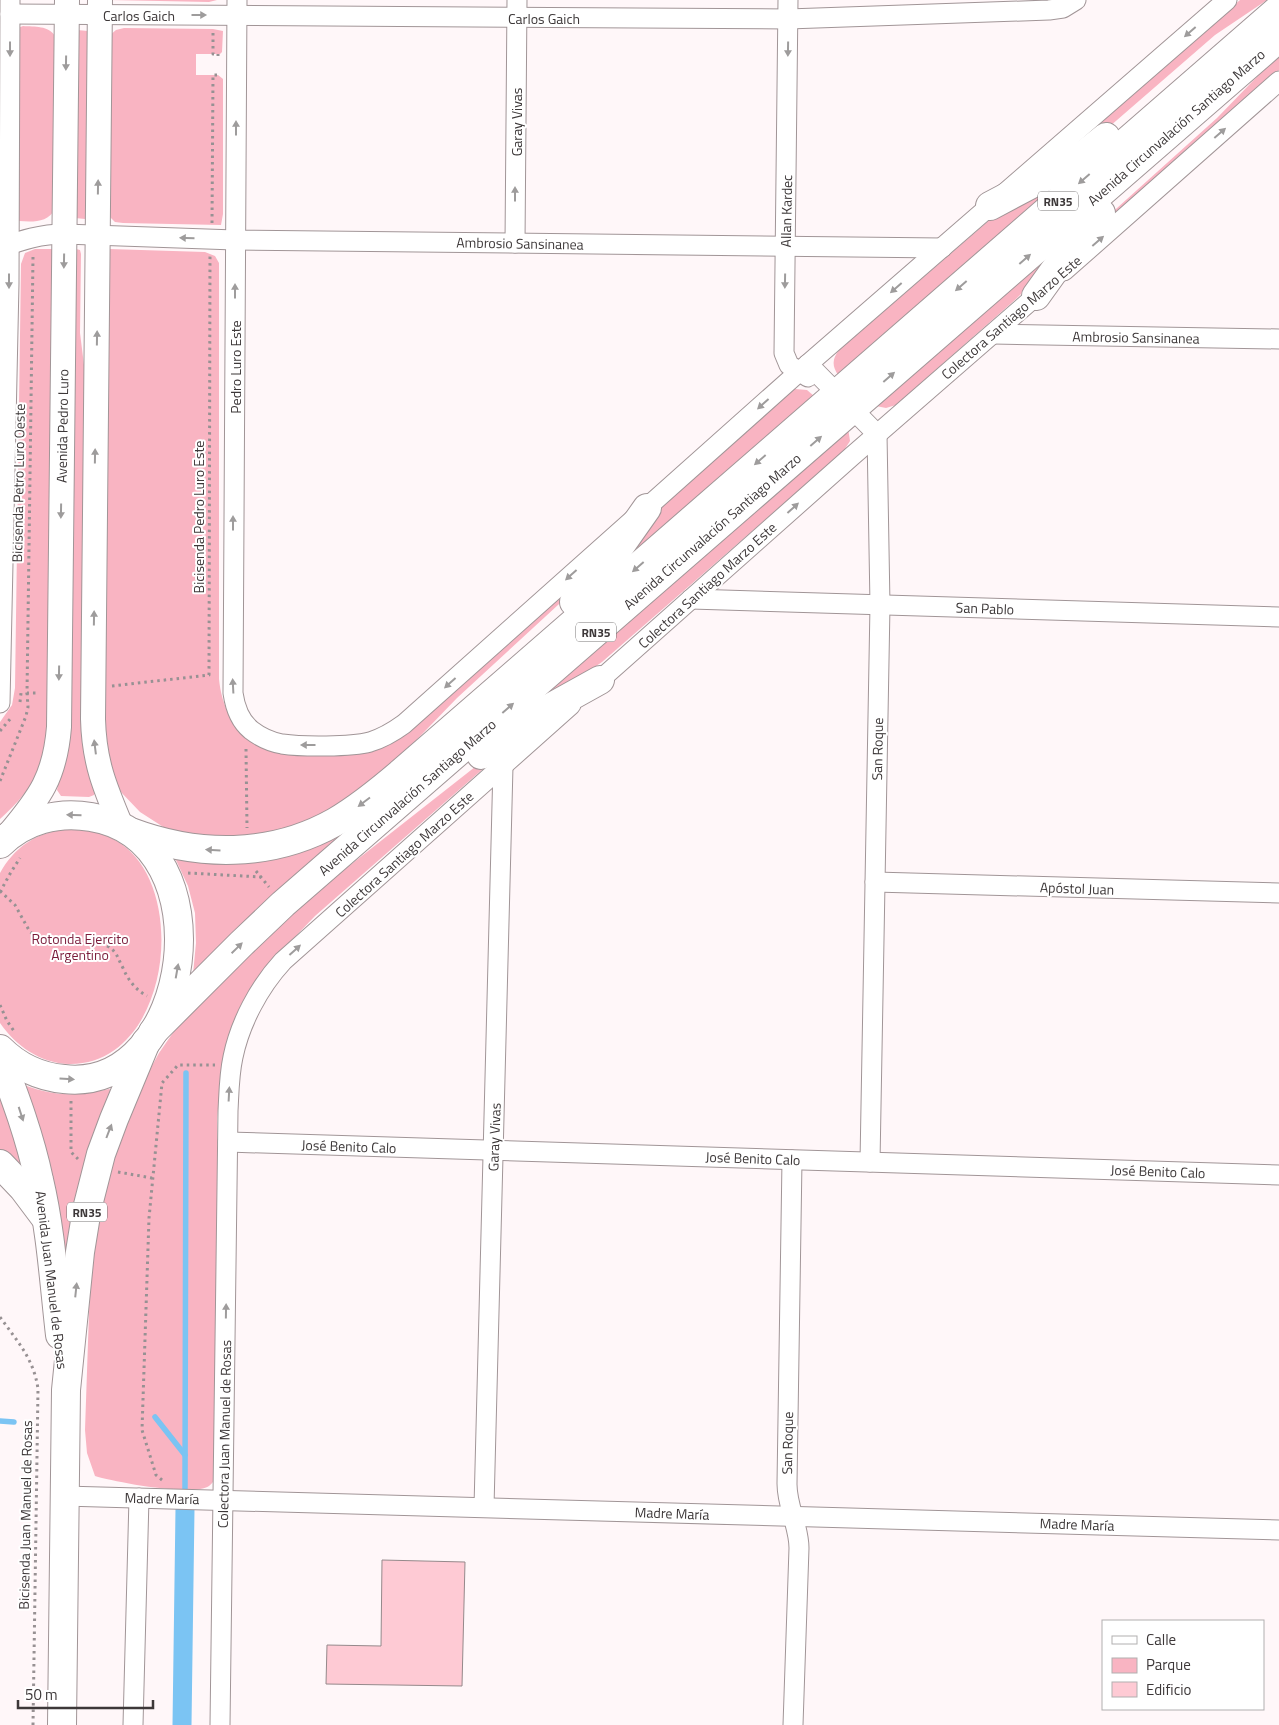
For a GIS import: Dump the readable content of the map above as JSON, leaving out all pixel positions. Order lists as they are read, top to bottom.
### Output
{
  "streets": {
    "highway": ["Avenida Circunvalación Santiago Marzo", "RN35", "Avenida Juan Manuel de Rosas"],
    "main road": ["Avenida Pedro Luro"],
    "street": [
      "Carlos Gaich",
      "Garay Vivas",
      "Allan Kardec",
      "Ambrosio Sansinanea",
      "Colectora Santiago Marzo Este",
      "Pedro Luro Este",
      "San Pablo",
      "San Roque",
      "Apóstol Juan",
      "José Benito Calo",
      "Colectora Juan Manuel de Rosas",
      "Madre María"
    ],
    "path": ["Bicisenda Petro Luro Oeste", "Bicisenda Pedro Luro Este", "Bicisenda Juan Manuel de Rosas"]
  },
  "crossings": [
    ["Carlos Gaich", "Garay Vivas"],
    ["Carlos Gaich", "Allan Kardec"],
    ["Carlos Gaich", "Pedro Luro Este"],
    ["Carlos Gaich", "Avenida Pedro Luro"],
    ["Garay Vivas", "Ambrosio Sansinanea"],
    ["Garay Vivas", "Colectora Santiago Marzo Este"],
    ["Garay Vivas", "José Benito Calo"],
    ["Garay Vivas", "Madre María"],
    ["Avenida Circunvalación Santiago Marzo", "RN35"],
    ["Avenida Circunvalación Santiago Marzo", "Avenida Juan Manuel de Rosas"],
    ["RN35", "Avenida Pedro Luro"],
    ["RN35", "Avenida Juan Manuel de Rosas"],
    ["Allan Kardec", "Ambrosio Sansinanea"],
    ["Ambrosio Sansinanea", "Colectora Santiago Marzo Este"],
    ["Ambrosio Sansinanea", "Pedro Luro Este"],
    ["Ambrosio Sansinanea", "Avenida Pedro Luro"],
    ["Colectora Santiago Marzo Este", "San Pablo"],
    ["Colectora Santiago Marzo Este", "San Roque"],
    ["Colectora Santiago Marzo Este", "José Benito Calo"],
    ["Colectora Santiago Marzo Este", "Colectora Juan Manuel de Rosas"],
    ["San Pablo", "San Roque"],
    ["San Roque", "Apóstol Juan"],
    ["San Roque", "José Benito Calo"],
    ["San Roque", "Madre María"],
    ["José Benito Calo", "Colectora Juan Manuel de Rosas"],
    ["Avenida Juan Manuel de Rosas", "Madre María"],
    ["Colectora Juan Manuel de Rosas", "Madre María"]
  ],
  "one_way": ["Allan Kardec", "Pedro Luro Este", "Colectora Juan Manuel de Rosas"],
  "parks": ["Rotonda Ejercito Argentino"],
  "legend": ["Calle", "Parque", "Edificio"],
  "scale_bar": "50 m"
}
